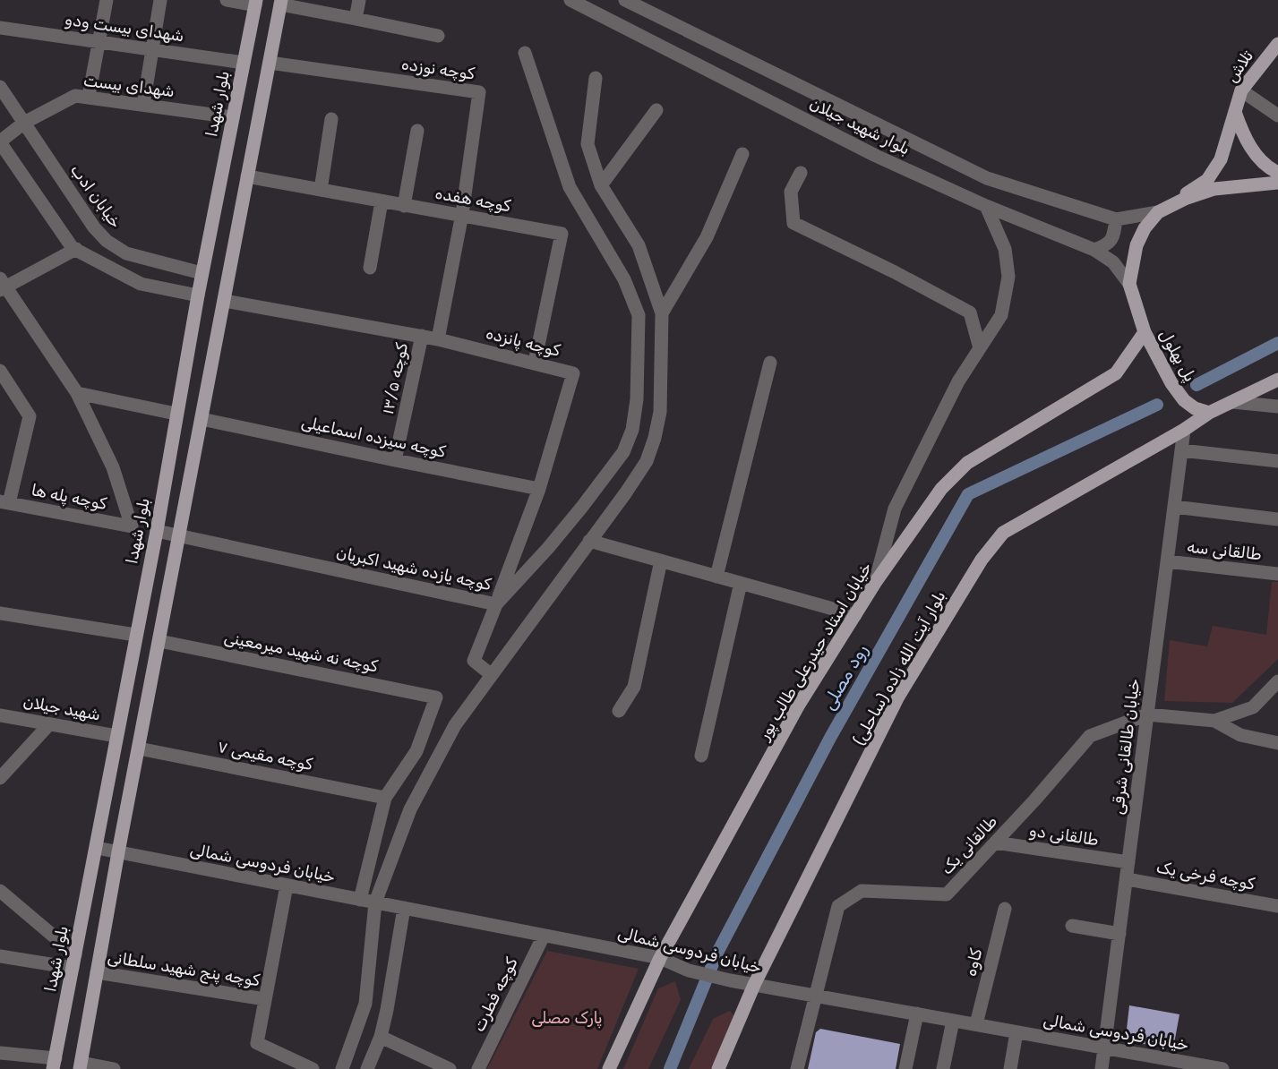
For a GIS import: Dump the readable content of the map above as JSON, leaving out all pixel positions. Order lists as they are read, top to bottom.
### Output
{
  "streets": {
    "main road": [
      "تلاش",
      "بلوار شهدا",
      "پل بهلول",
      "خیابان استاد حیدرعلی طالب پور",
      "بلوار آیت الله زاده (ساحلی)"
    ],
    "street": [
      "شهدای بیست ودو",
      "کوچه نوزده",
      "شهدای بیست",
      "بلوار شهید جیلان",
      "خیابان ادب",
      "کوچه هفده",
      "کوچه پانزده",
      "کوچه ۱۳/۵",
      "کوچه سیزده اسماعیلی",
      "کوچه پله ها",
      "طالقانی سه",
      "کوچه یازده شهید اکبریان",
      "کوچه نه شهید میرمعینی",
      "شهید جیلان",
      "خیابان طالقانی شرقی",
      "کوچه مقیمی ۷",
      "طالقانی دو",
      "طالقانی یک",
      "خیابان فردوسی شمالی",
      "کوچه فرخی یک",
      "کاوه",
      "کوچه پنج شهید سلطانی",
      "کوچه فطرت"
    ]
  },
  "crossings": [
    ["شهدای بیست ودو", "بلوار شهدا"],
    ["تلاش", "بلوار شهید جیلان"],
    ["کوچه نوزده", "کوچه هفده"],
    ["شهدای بیست", "بلوار شهدا"],
    ["شهدای بیست", "خیابان ادب"],
    ["بلوار شهدا", "خیابان ادب"],
    ["بلوار شهدا", "کوچه یازده شهید اکبریان"],
    ["بلوار شهدا", "شهید جیلان"],
    ["بلوار شهدا", "خیابان فردوسی شمالی"],
    ["بلوار شهید جیلان", "پل بهلول"],
    ["کوچه هفده", "کوچه پانزده"],
    ["کوچه پانزده", "کوچه ۱۳/۵"],
    ["کوچه پانزده", "کوچه سیزده اسماعیلی"],
    ["کوچه پانزده", "کوچه یازده شهید اکبریان"],
    ["پل بهلول", "خیابان استاد حیدرعلی طالب پور"],
    ["پل بهلول", "بلوار آیت الله زاده (ساحلی)"],
    ["کوچه ۱۳/۵", "کوچه سیزده اسماعیلی"],
    ["طالقانی سه", "خیابان طالقانی شرقی"],
    ["خیابان استاد حیدرعلی طالب پور", "خیابان فردوسی شمالی"],
    ["کوچه نه شهید میرمعینی", "کوچه مقیمی ۷"],
    ["بلوار آیت الله زاده (ساحلی)", "خیابان طالقانی شرقی"],
    ["بلوار آیت الله زاده (ساحلی)", "خیابان فردوسی شمالی"],
    ["خیابان طالقانی شرقی", "طالقانی دو"],
    ["خیابان طالقانی شرقی", "طالقانی یک"],
    ["خیابان طالقانی شرقی", "خیابان فردوسی شمالی"],
    ["خیابان طالقانی شرقی", "کوچه فرخی یک"],
    ["طالقانی دو", "طالقانی یک"],
    ["طالقانی یک", "خیابان فردوسی شمالی"],
    ["خیابان فردوسی شمالی", "کاوه"],
    ["خیابان فردوسی شمالی", "کوچه فطرت"]
  ],
  "water": ["رود مصلی"],
  "parks": ["پارک مصلی"]
}
